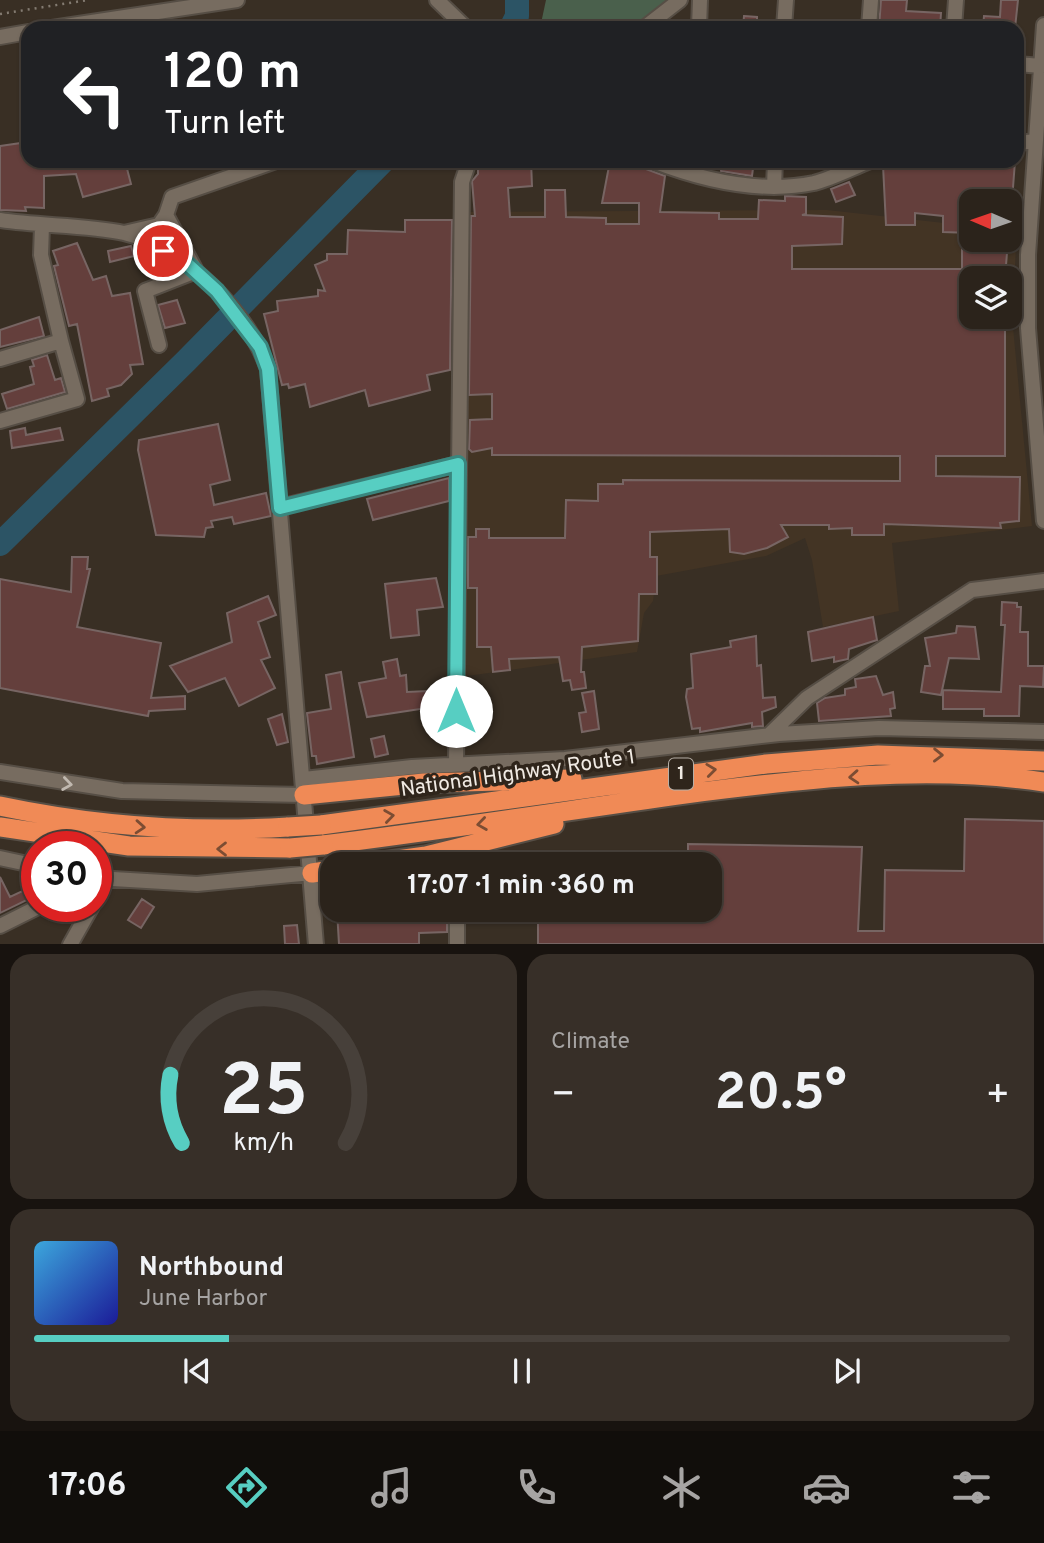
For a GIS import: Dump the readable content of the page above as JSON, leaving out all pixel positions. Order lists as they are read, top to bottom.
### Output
{
  "streets": {
    "highway": ["National Highway Route 1", "1"]
  },
  "crossings": [
    ["National Highway Route 1", "1"]
  ],
  "north": "left",
  "page": {
    "turn": ["120 m", "Turn left"],
    "limit": "30",
    "trip": "17:07 · 1 min · 360 m",
    "tile": "Climate",
    "heat": ["−", "20.5°", "+"],
    "song": ["Northbound", "June Harbor"],
    "tabs": "17:06",
    "gauge": ["25", "km/h"]
  }
}
